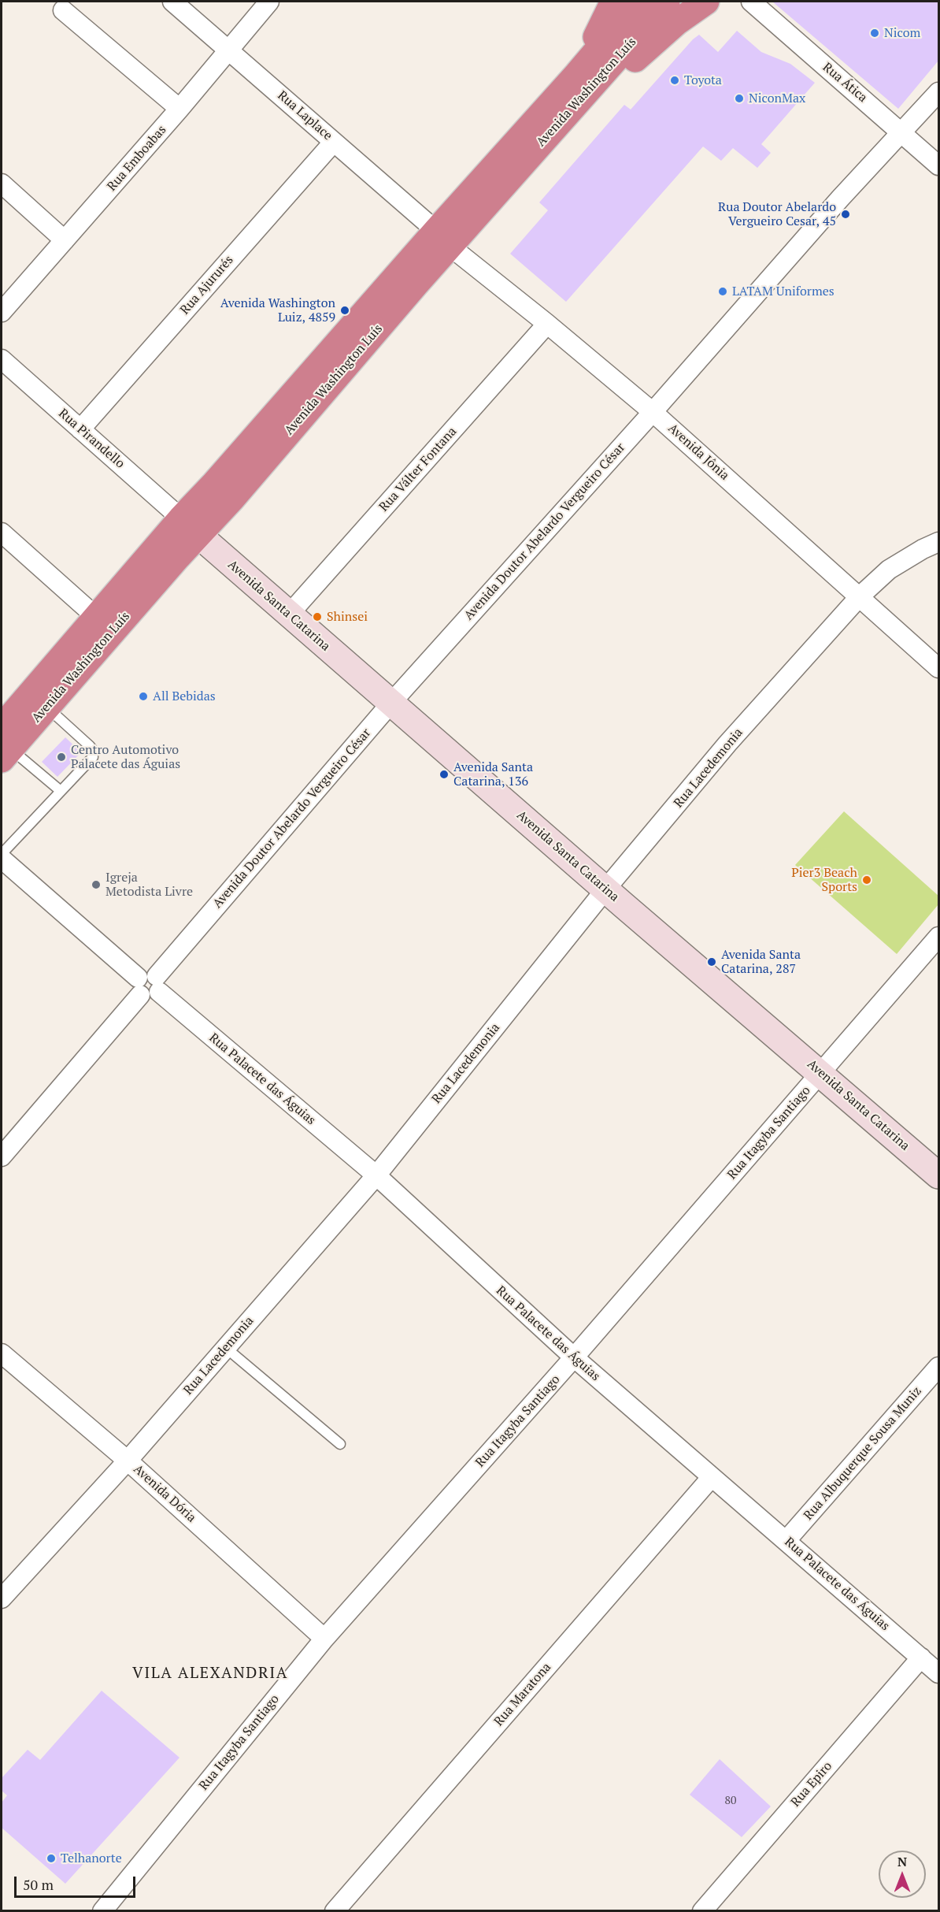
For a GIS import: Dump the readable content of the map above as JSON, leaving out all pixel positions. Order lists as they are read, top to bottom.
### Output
{
  "streets": {
    "highway": ["Avenida Washington Luís"],
    "street": [
      "Rua Ática",
      "Rua Laplace",
      "Rua Emboabas",
      "Rua Ajururés",
      "Rua Pirandello",
      "Avenida Jônia",
      "Rua Válter Fontana",
      "Avenida Doutor Abelardo Vergueiro César",
      "Avenida Santa Catarina",
      "Rua Lacedemonia",
      "Rua Palacete das Águias",
      "Rua Itagyba Santiago",
      "Rua Albuquerque Sousa Muniz",
      "Avenida Dória",
      "Rua Maratona",
      "Rua Epiro"
    ]
  },
  "crossings": [
    ["Rua Ática", "Avenida Doutor Abelardo Vergueiro César"],
    ["Avenida Washington Luís", "Rua Laplace"],
    ["Avenida Washington Luís", "Rua Pirandello"],
    ["Avenida Washington Luís", "Avenida Jônia"],
    ["Avenida Washington Luís", "Avenida Santa Catarina"],
    ["Rua Laplace", "Rua Emboabas"],
    ["Rua Laplace", "Rua Ajururés"],
    ["Rua Laplace", "Avenida Jônia"],
    ["Rua Ajururés", "Rua Pirandello"],
    ["Rua Pirandello", "Avenida Santa Catarina"],
    ["Avenida Jônia", "Rua Válter Fontana"],
    ["Avenida Jônia", "Avenida Doutor Abelardo Vergueiro César"],
    ["Avenida Jônia", "Rua Lacedemonia"],
    ["Rua Válter Fontana", "Avenida Santa Catarina"],
    ["Avenida Doutor Abelardo Vergueiro César", "Avenida Santa Catarina"],
    ["Avenida Doutor Abelardo Vergueiro César", "Rua Palacete das Águias"],
    ["Avenida Santa Catarina", "Rua Lacedemonia"],
    ["Avenida Santa Catarina", "Rua Itagyba Santiago"],
    ["Rua Lacedemonia", "Rua Palacete das Águias"],
    ["Rua Lacedemonia", "Avenida Dória"],
    ["Rua Palacete das Águias", "Rua Itagyba Santiago"],
    ["Rua Palacete das Águias", "Rua Albuquerque Sousa Muniz"],
    ["Rua Palacete das Águias", "Rua Maratona"],
    ["Rua Palacete das Águias", "Rua Epiro"],
    ["Rua Itagyba Santiago", "Avenida Dória"]
  ],
  "districts": ["VILA ALEXANDRIA"],
  "places": [
    "Nicom",
    "Toyota",
    "NiconMax",
    "Rua Doutor Abelardo Vergueiro Cesar, 45",
    "LATAM Uniformes",
    "Avenida Washington Luiz, 4859",
    "Shinsei",
    "All Bebidas",
    "Centro Automotivo Palacete das Águias",
    "Avenida Santa Catarina, 136",
    "Pier3 Beach Sports",
    "Igreja Metodista Livre",
    "Avenida Santa Catarina, 287",
    "Telhanorte"
  ],
  "house_numbers": ["80"],
  "scale_bar": "50 m",
  "north": "top"
}
